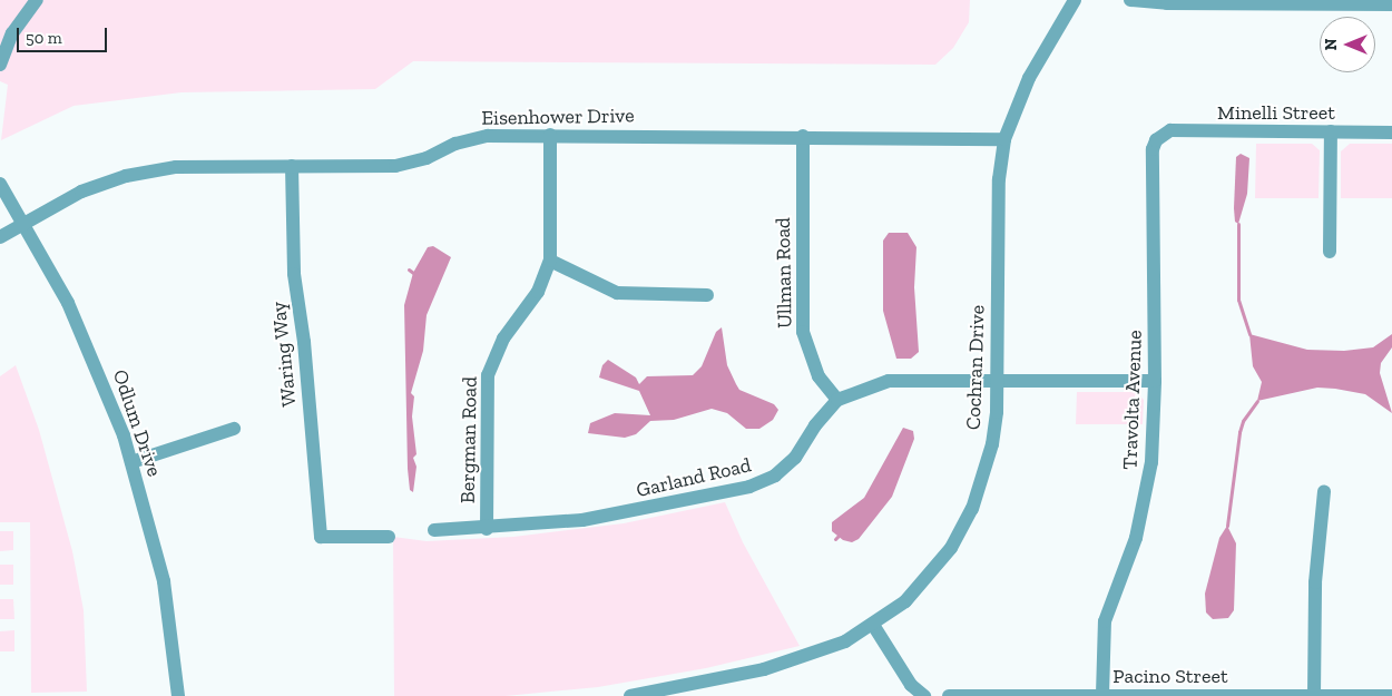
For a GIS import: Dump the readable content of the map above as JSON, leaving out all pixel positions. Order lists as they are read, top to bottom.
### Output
{
  "streets": {
    "street": [
      "Minelli Street",
      "Eisenhower Drive",
      "Ullman Road",
      "Waring Way",
      "Cochran Drive",
      "Travolta Avenue",
      "Odlum Drive",
      "Bergman Road",
      "Garland Road",
      "Pacino Street"
    ]
  },
  "crossings": [
    ["Minelli Street", "Travolta Avenue"],
    ["Eisenhower Drive", "Ullman Road"],
    ["Eisenhower Drive", "Waring Way"],
    ["Eisenhower Drive", "Cochran Drive"],
    ["Eisenhower Drive", "Odlum Drive"],
    ["Eisenhower Drive", "Bergman Road"],
    ["Ullman Road", "Garland Road"],
    ["Travolta Avenue", "Pacino Street"],
    ["Bergman Road", "Garland Road"]
  ],
  "scale_bar": "50 m",
  "north": "left"
}
